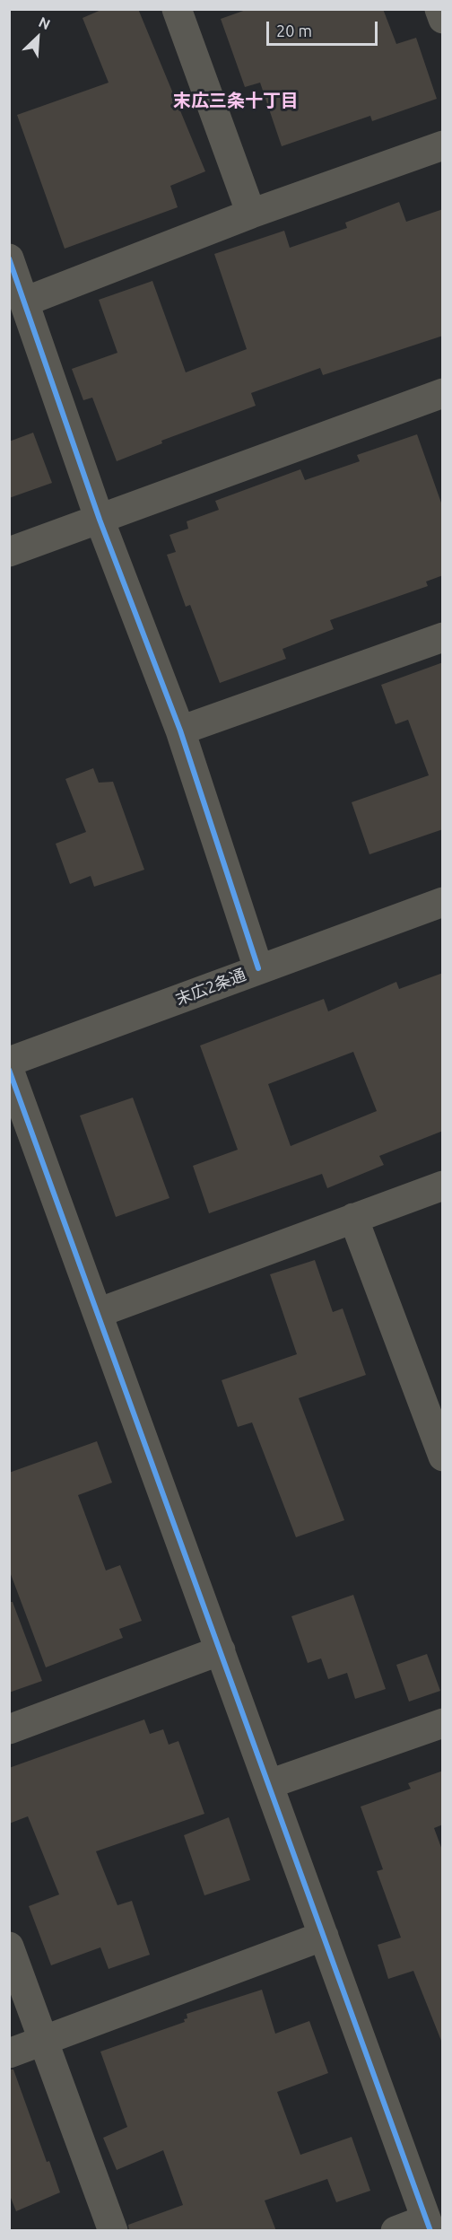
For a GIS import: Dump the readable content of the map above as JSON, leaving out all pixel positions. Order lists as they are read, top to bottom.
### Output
{
  "streets": {
    "street": ["末広2条通"]
  },
  "districts": ["末広三条十丁目"],
  "scale_bar": "20 m",
  "north": "top right"
}
